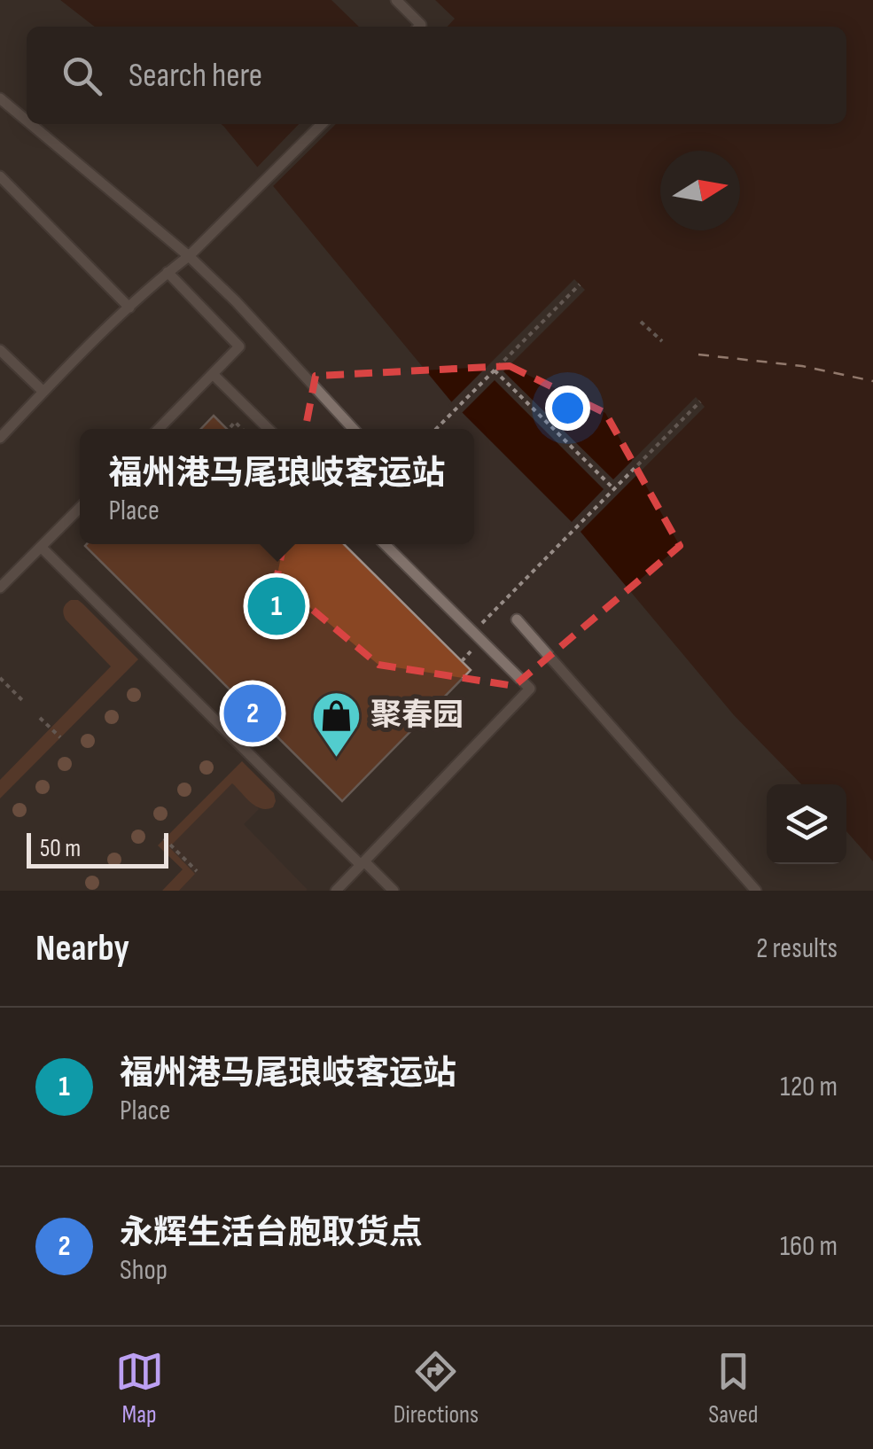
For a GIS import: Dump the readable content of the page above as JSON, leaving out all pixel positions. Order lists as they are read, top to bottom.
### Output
{
  "places": {
    "shop": ["聚春园"]
  },
  "scale_bar": "50 m",
  "north": "right",
  "page": {
    "search": "Search here",
    "popup": ["福州港马尾琅岐客运站", "Place"],
    "pins": ["1", "2"],
    "scale": "50 m",
    "heading": ["Nearby", "2 results"],
    "list": [
      {
        "mark": "1",
        "name": "福州港马尾琅岐客运站",
        "note": "Place",
        "value": "120 m"
      },
      {
        "mark": "2",
        "name": "永辉生活台胞取货点",
        "note": "Shop",
        "value": "160 m"
      }
    ],
    "nav": ["Map", "Directions", "Saved"]
  }
}
